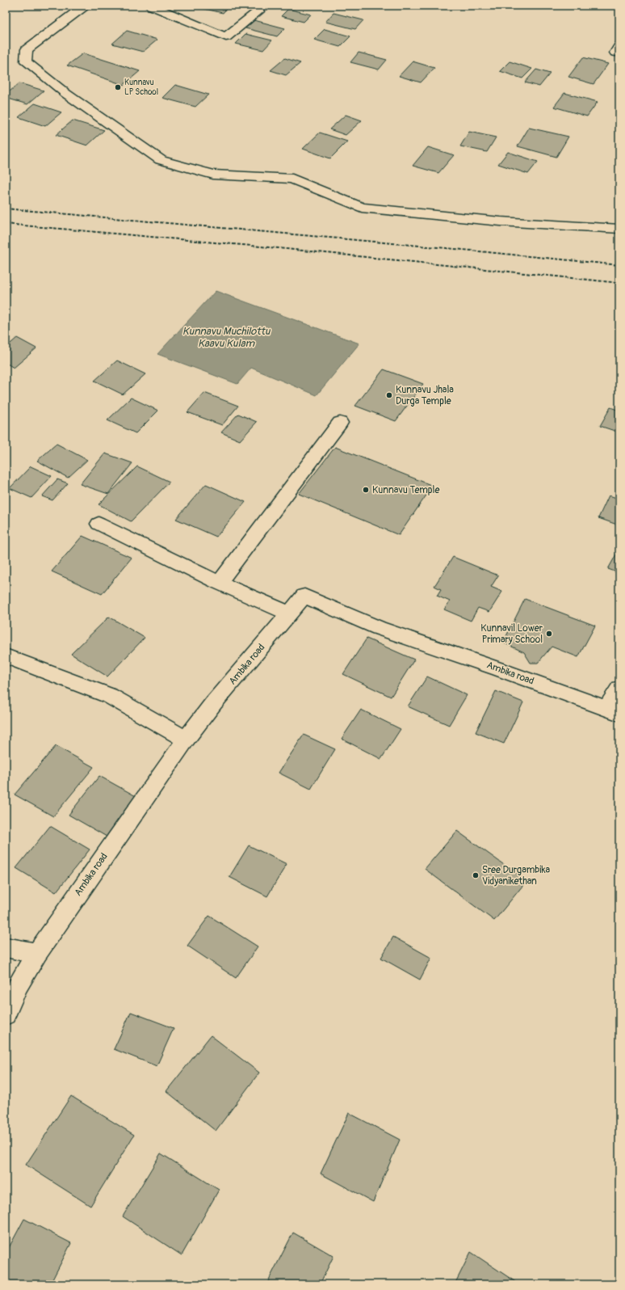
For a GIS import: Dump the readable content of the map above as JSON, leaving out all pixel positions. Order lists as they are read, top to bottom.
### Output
{
  "streets": {
    "street": ["Ambika road"]
  },
  "water": ["Kunnavu Muchilottu Kaavu Kulam"],
  "places": [
    "Kunnavu LP School",
    "Kunnavu Jhala Durga Temple",
    "Kunnavu Temple",
    "Kunnavil Lower Primary School",
    "Sree Durgambika Vidyanikethan"
  ]
}
